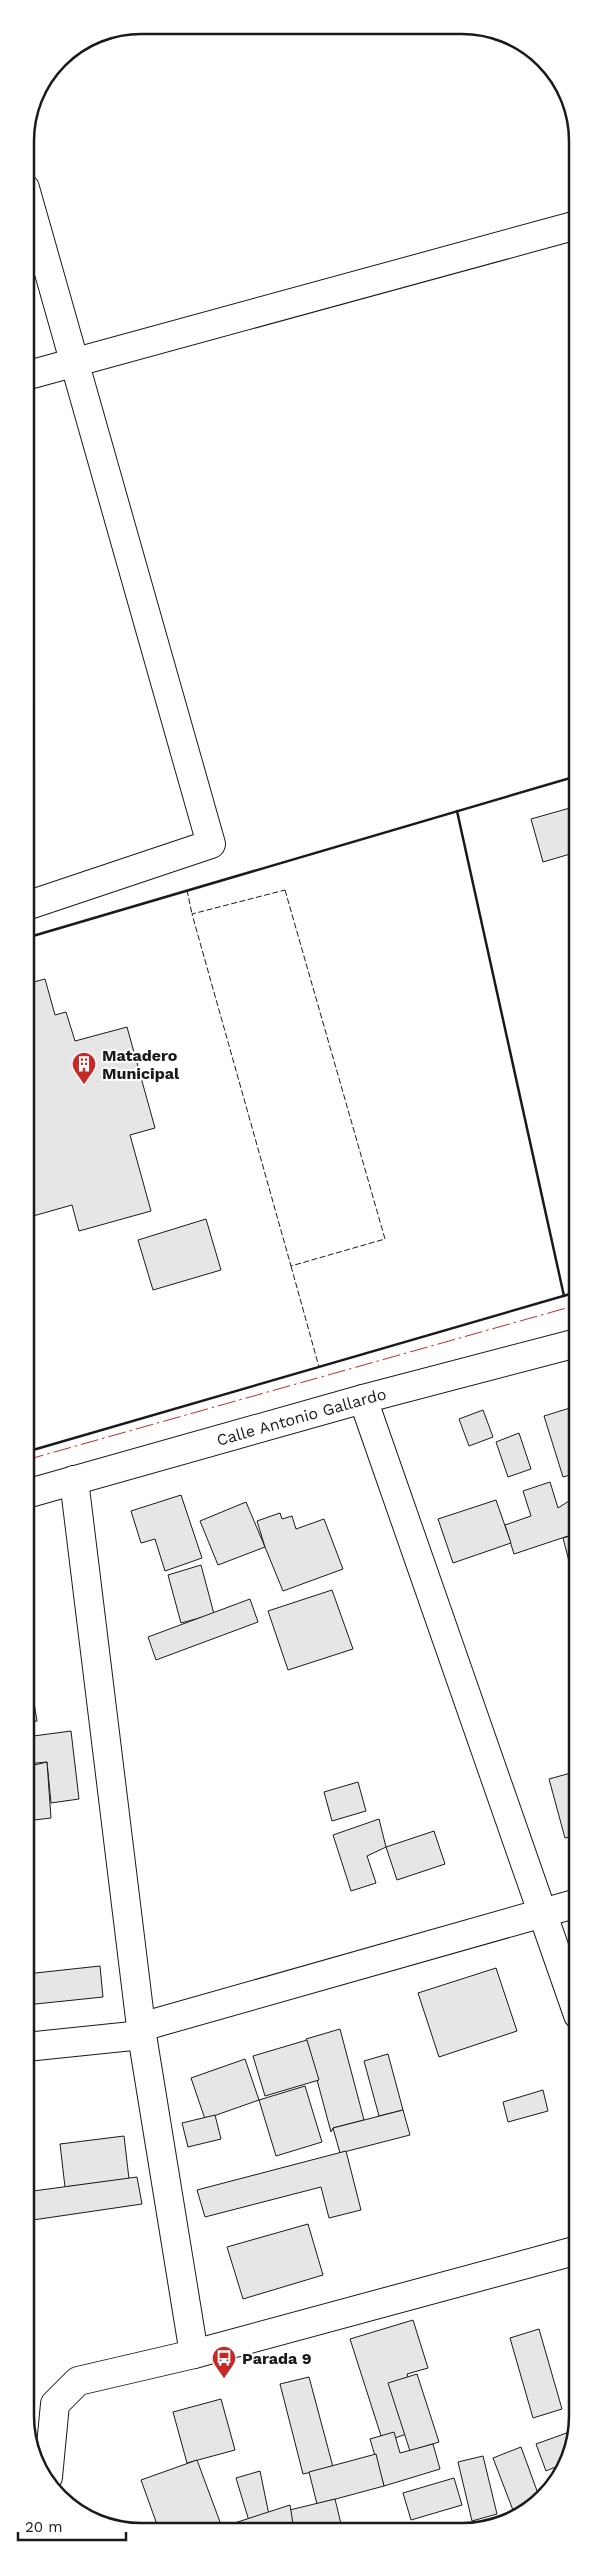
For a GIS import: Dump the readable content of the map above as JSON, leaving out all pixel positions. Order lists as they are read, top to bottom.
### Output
{
  "streets": {
    "street": ["Calle Antonio Gallardo"]
  },
  "places": {
    "building": ["Matadero Municipal"],
    "bus stop": ["Parada 9"]
  },
  "scale_bar": "20 m"
}
